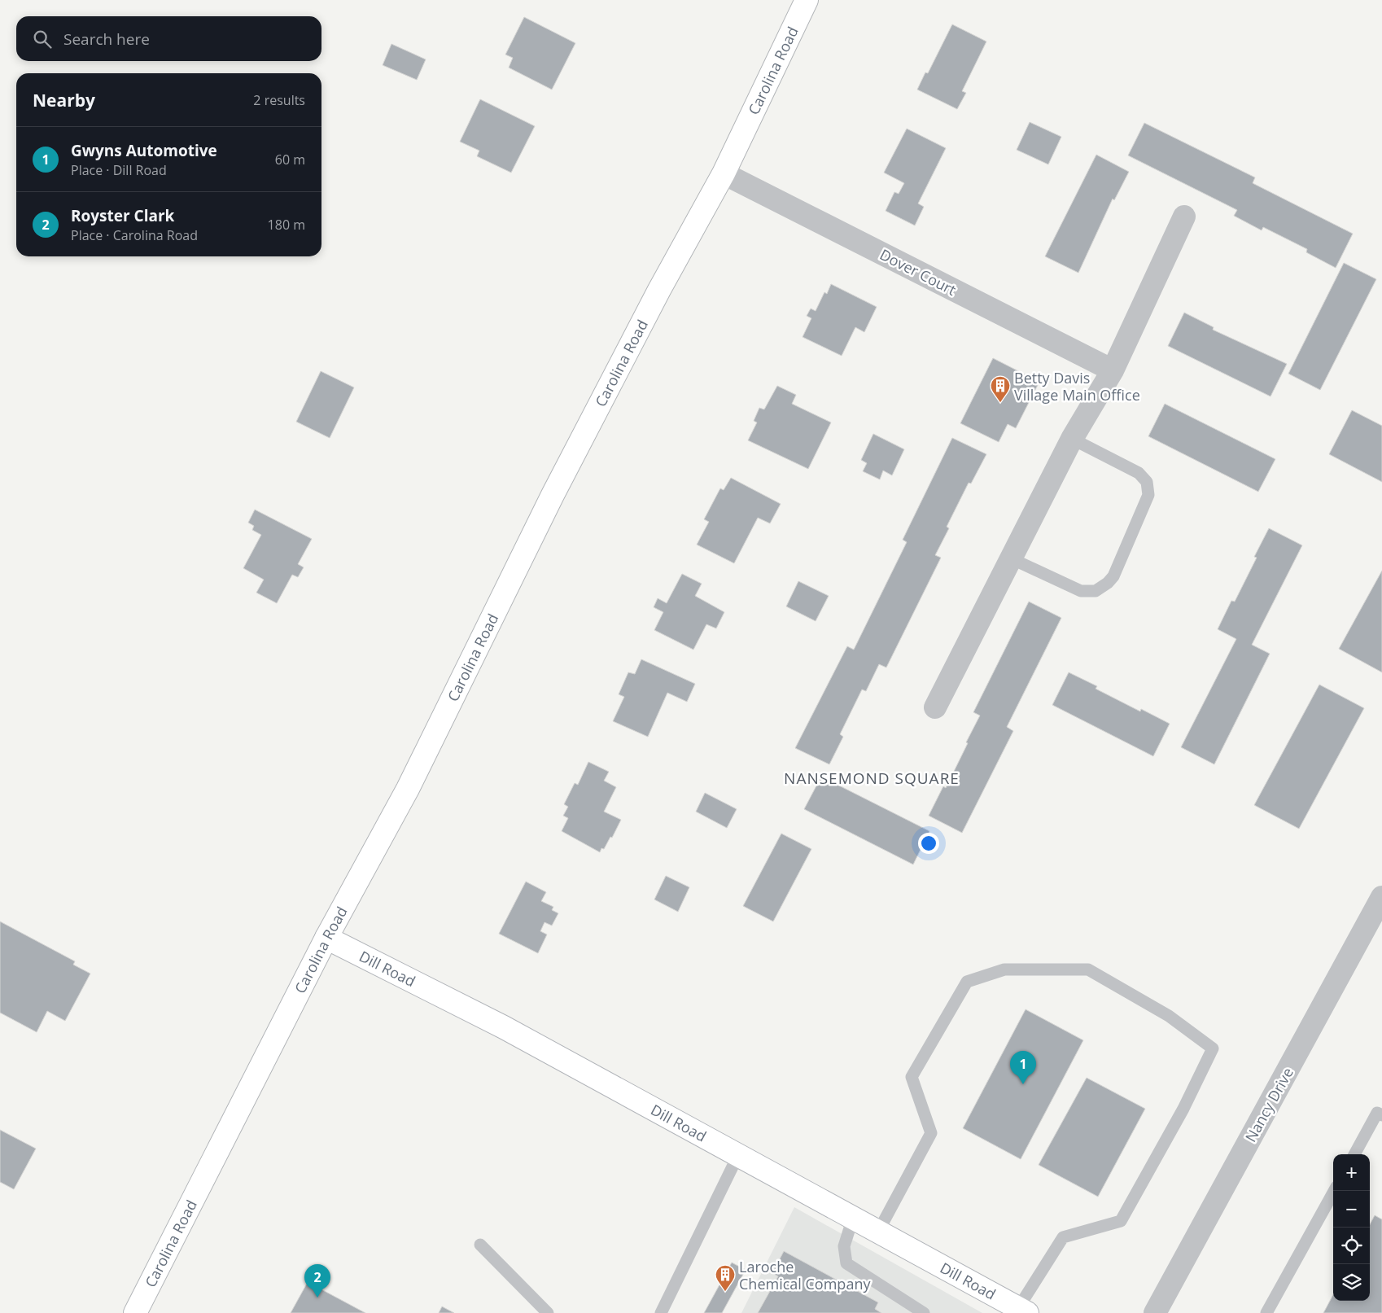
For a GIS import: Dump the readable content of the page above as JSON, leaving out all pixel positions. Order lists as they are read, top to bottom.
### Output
{
  "streets": {
    "main road": ["Carolina Road", "Dill Road"],
    "street": ["Dover Court", "Nancy Drive"]
  },
  "crossings": [
    ["Carolina Road", "Dover Court"],
    ["Carolina Road", "Dill Road"]
  ],
  "districts": ["NANSEMOND SQUARE"],
  "places": {
    "building": ["Betty Davis Village Main Office", "Laroche Chemical Company"]
  },
  "page": {
    "search": "Search here",
    "heading": ["Nearby", "2 results"],
    "list": [
      {
        "mark": "1",
        "name": "Gwyns Automotive",
        "note": "Place · Dill Road",
        "value": "60 m"
      },
      {
        "mark": "2",
        "name": "Royster Clark",
        "note": "Place · Carolina Road",
        "value": "180 m"
      }
    ],
    "pins": ["1", "2"],
    "map_buttons": ["+", "−"]
  }
}
